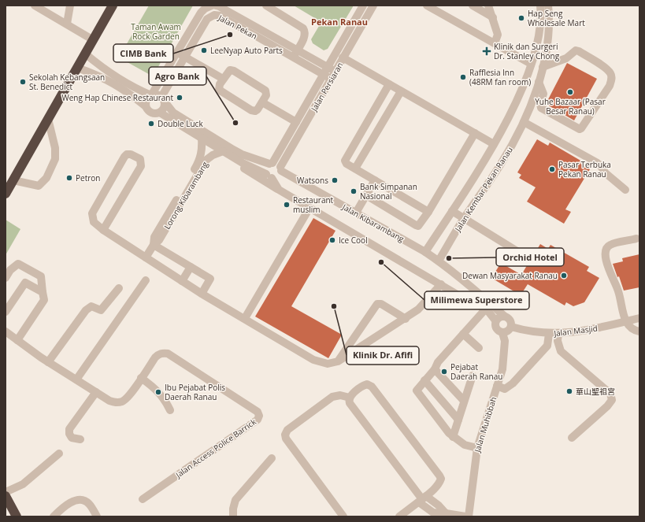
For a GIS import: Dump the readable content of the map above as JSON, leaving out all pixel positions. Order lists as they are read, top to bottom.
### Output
{
  "streets": {
    "street": [
      "Jalan Pekan",
      "Jalan Persiaran",
      "Jalan Kembar Pekan Ranau",
      "Lorong Kibarambang",
      "Jalan Kibarambang",
      "Jalan Masjid",
      "Jalan Muhibbah",
      "Jalan Access Police Barrick"
    ]
  },
  "crossings": [
    ["Jalan Pekan", "Jalan Persiaran"],
    ["Jalan Persiaran", "Jalan Kibarambang"],
    ["Jalan Kembar Pekan Ranau", "Jalan Kibarambang"],
    ["Jalan Kibarambang", "Jalan Masjid"],
    ["Jalan Kibarambang", "Jalan Muhibbah"],
    ["Jalan Masjid", "Jalan Muhibbah"]
  ],
  "districts": ["Pekan Ranau"],
  "parks": ["Taman Awam Rock Garden"],
  "places": {
    "other": [
      "Hap Seng Wholesale Mart",
      "CIMB Bank",
      "LeeNyap Auto Parts",
      "Rafflesia Inn (48RM fan room)",
      "Sekolah Kebangsaan St. Benedict",
      "Yuhe Bazaar (Pasar Besar Ranau)",
      "Weng Hap Chinese Restaurant",
      "Agro Bank",
      "Double Luck",
      "Pasar Terbuka Pekan Ranau",
      "Petron",
      "Watsons",
      "Bank Simpanan Nasional",
      "Restaurant muslim",
      "Ice Cool",
      "Orchid Hotel",
      "Milimewa Superstore",
      "Dewan Masyarakat Ranau",
      "Klinik Dr. Afifi",
      "Pejabat Daerah Ranau",
      "華山聖祖宮",
      "Ibu Pejabat Polis Daerah Ranau"
    ],
    "health": ["Klinik dan Surgeri Dr. Stanley Chong"]
  }
}
